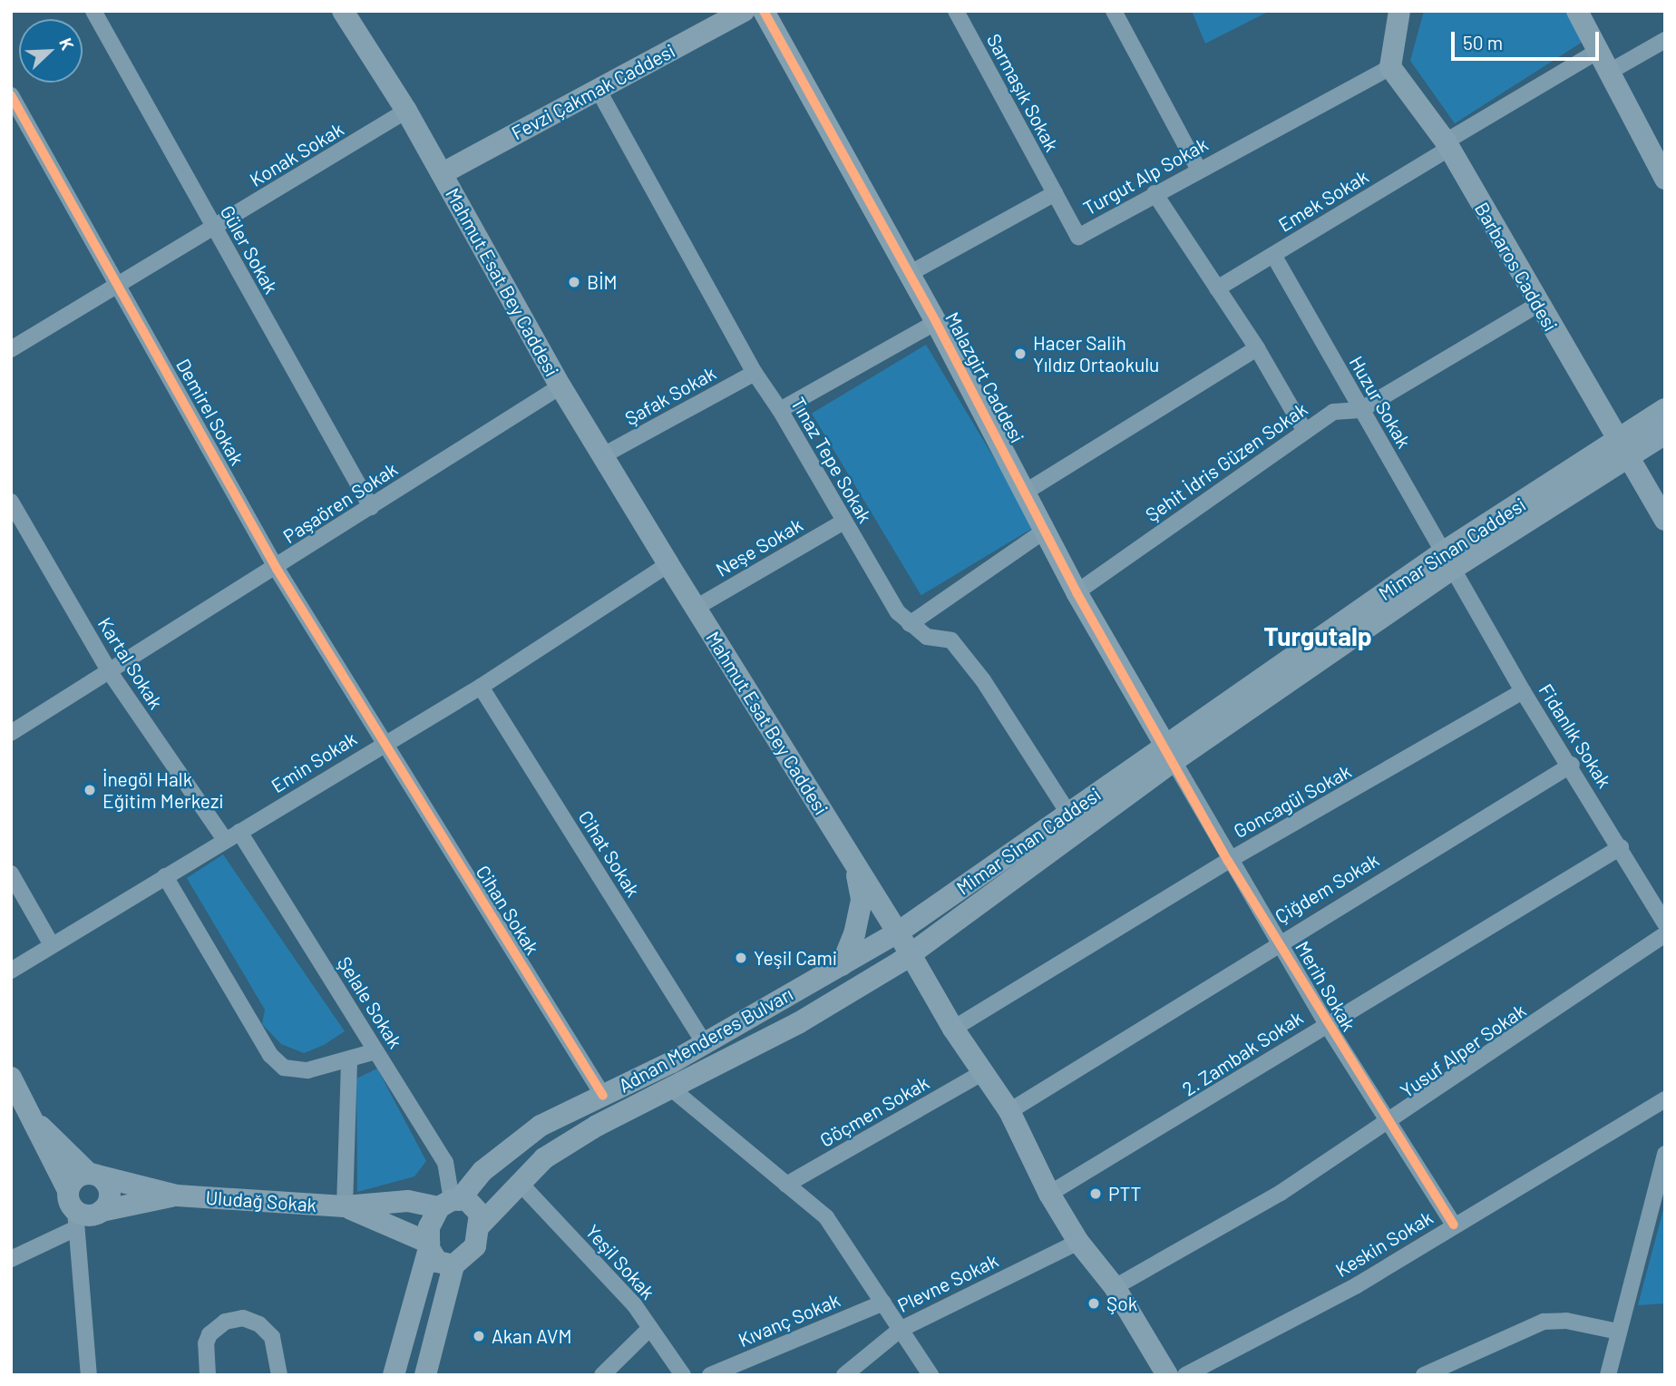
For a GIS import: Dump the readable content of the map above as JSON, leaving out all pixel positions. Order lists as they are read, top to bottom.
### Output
{
  "streets": {
    "main road": [
      "Fevzi Çakmak Caddesi",
      "Barbaros Caddesi",
      "Mahmut Esat Bey Caddesi",
      "Malazgirt Caddesi",
      "Mimar Sinan Caddesi",
      "Adnan Menderes Bulvarı",
      "Uludağ Sokak"
    ],
    "street": [
      "Sarmaşık Sokak",
      "Konak Sokak",
      "Turgut Alp Sokak",
      "Emek Sokak",
      "Güler Sokak",
      "Şafak Sokak",
      "Huzur Sokak",
      "Demirel Sokak",
      "Tınaz Tepe Sokak",
      "Şehit İdris Güzen Sokak",
      "Paşaören Sokak",
      "Neşe Sokak",
      "Kartal Sokak",
      "Fidanlık Sokak",
      "Emin Sokak",
      "Goncagül Sokak",
      "Cihat Sokak",
      "Çiğdem Sokak",
      "Cihan Sokak",
      "Merih Sokak",
      "Şelale Sokak",
      "Yusuf Alper Sokak",
      "2. Zambak Sokak",
      "Göçmen Sokak",
      "Keskin Sokak",
      "Yeşil Sokak",
      "Plevne Sokak",
      "Kıvanç Sokak"
    ]
  },
  "crossings": [
    ["Fevzi Çakmak Caddesi", "Mahmut Esat Bey Caddesi"],
    ["Fevzi Çakmak Caddesi", "Tınaz Tepe Sokak"],
    ["Sarmaşık Sokak", "Turgut Alp Sokak"],
    ["Konak Sokak", "Güler Sokak"],
    ["Konak Sokak", "Mahmut Esat Bey Caddesi"],
    ["Konak Sokak", "Demirel Sokak"],
    ["Turgut Alp Sokak", "Barbaros Caddesi"],
    ["Turgut Alp Sokak", "Malazgirt Caddesi"],
    ["Emek Sokak", "Barbaros Caddesi"],
    ["Emek Sokak", "Huzur Sokak"],
    ["Güler Sokak", "Paşaören Sokak"],
    ["Barbaros Caddesi", "Şehit İdris Güzen Sokak"],
    ["Barbaros Caddesi", "Mimar Sinan Caddesi"],
    ["Mahmut Esat Bey Caddesi", "Şafak Sokak"],
    ["Mahmut Esat Bey Caddesi", "Paşaören Sokak"],
    ["Mahmut Esat Bey Caddesi", "Neşe Sokak"],
    ["Mahmut Esat Bey Caddesi", "Mimar Sinan Caddesi"],
    ["Mahmut Esat Bey Caddesi", "Emin Sokak"],
    ["Mahmut Esat Bey Caddesi", "Goncagül Sokak"],
    ["Mahmut Esat Bey Caddesi", "Çiğdem Sokak"],
    ["Mahmut Esat Bey Caddesi", "Adnan Menderes Bulvarı"],
    ["Mahmut Esat Bey Caddesi", "Yusuf Alper Sokak"],
    ["Mahmut Esat Bey Caddesi", "2. Zambak Sokak"],
    ["Mahmut Esat Bey Caddesi", "Göçmen Sokak"],
    ["Mahmut Esat Bey Caddesi", "Plevne Sokak"],
    ["Malazgirt Caddesi", "Şehit İdris Güzen Sokak"],
    ["Malazgirt Caddesi", "Mimar Sinan Caddesi"],
    ["Malazgirt Caddesi", "Merih Sokak"],
    ["Şafak Sokak", "Tınaz Tepe Sokak"],
    ["Huzur Sokak", "Şehit İdris Güzen Sokak"],
    ["Huzur Sokak", "Mimar Sinan Caddesi"],
    ["Huzur Sokak", "Fidanlık Sokak"],
    ["Demirel Sokak", "Paşaören Sokak"],
    ["Demirel Sokak", "Emin Sokak"],
    ["Demirel Sokak", "Cihan Sokak"],
    ["Tınaz Tepe Sokak", "Neşe Sokak"],
    ["Tınaz Tepe Sokak", "Mimar Sinan Caddesi"],
    ["Paşaören Sokak", "Kartal Sokak"],
    ["Mimar Sinan Caddesi", "Fidanlık Sokak"],
    ["Mimar Sinan Caddesi", "Merih Sokak"],
    ["Mimar Sinan Caddesi", "Adnan Menderes Bulvarı"],
    ["Kartal Sokak", "Emin Sokak"],
    ["Kartal Sokak", "Şelale Sokak"],
    ["Fidanlık Sokak", "Goncagül Sokak"],
    ["Fidanlık Sokak", "Çiğdem Sokak"],
    ["Fidanlık Sokak", "2. Zambak Sokak"],
    ["Emin Sokak", "Cihat Sokak"],
    ["Emin Sokak", "Cihan Sokak"],
    ["Emin Sokak", "Şelale Sokak"],
    ["Goncagül Sokak", "Merih Sokak"],
    ["Cihat Sokak", "Adnan Menderes Bulvarı"],
    ["Çiğdem Sokak", "Merih Sokak"],
    ["Cihan Sokak", "Adnan Menderes Bulvarı"],
    ["Merih Sokak", "Yusuf Alper Sokak"],
    ["Merih Sokak", "2. Zambak Sokak"],
    ["Merih Sokak", "Keskin Sokak"],
    ["Şelale Sokak", "Adnan Menderes Bulvarı"],
    ["Adnan Menderes Bulvarı", "Yeşil Sokak"]
  ],
  "districts": ["Turgutalp"],
  "places": [
    "BİM",
    "Hacer Salih Yıldız Ortaokulu",
    "İnegöl Halk Eğitim Merkezi",
    "Yeşil Cami",
    "PTT",
    "Şok",
    "Akan AVM"
  ],
  "scale_bar": "50 m",
  "north": "top right"
}
